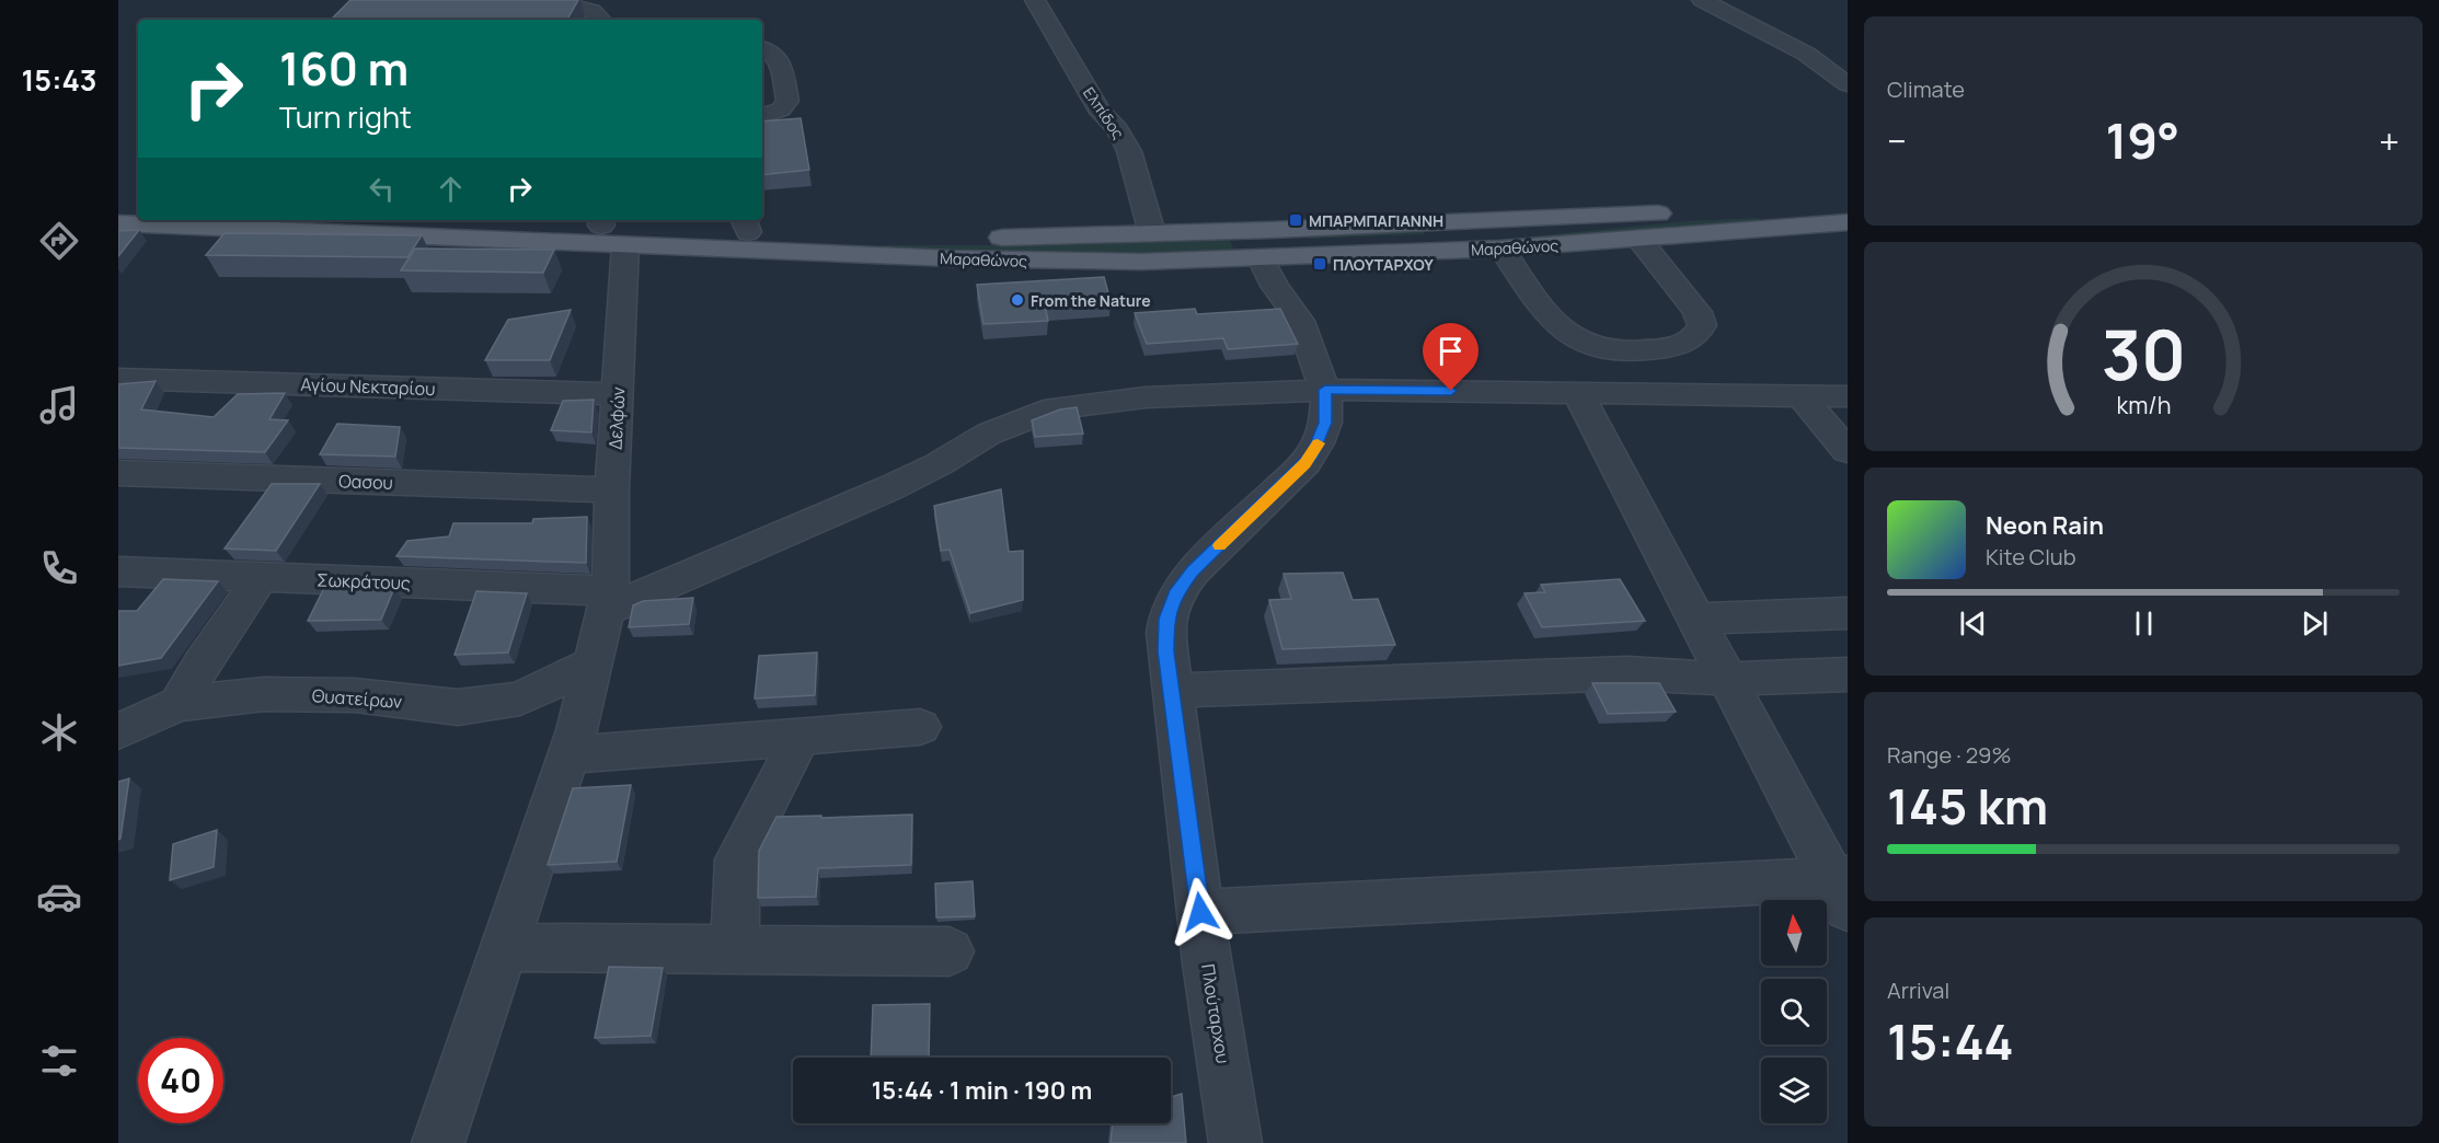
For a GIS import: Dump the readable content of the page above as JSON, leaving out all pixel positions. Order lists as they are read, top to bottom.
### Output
{
  "streets": {
    "main road": ["Μαραθώνος"],
    "street": [
      "Ελπίδος",
      "Αγίου Νεκταρίου",
      "Δελφών",
      "Οασου",
      "Σωκράτους",
      "Θυατείρων",
      "Πλούταρχου"
    ]
  },
  "crossings": [
    ["Ελπίδος", "Μαραθώνος"],
    ["Μαραθώνος", "Δελφών"],
    ["Μαραθώνος", "Πλούταρχου"],
    ["Αγίου Νεκταρίου", "Δελφών"],
    ["Δελφών", "Οασου"],
    ["Δελφών", "Σωκράτους"],
    ["Δελφών", "Θυατείρων"]
  ],
  "places": {
    "transit": ["ΜΠΑΡΜΠΑΓΙΑΝΝΗ", "ΠΛΟΥΤΑΡΧΟΥ"],
    "other": ["From the Nature"]
  },
  "north": "top",
  "page": {
    "tabs": "15:43",
    "tile": [
      "Climate",
      ["Range · 29%", "145 km"],
      ["Arrival", "15:44"]
    ],
    "turn": ["160 m", "Turn right"],
    "heat": ["−", "19°", "+"],
    "song": ["Neon Rain", "Kite Club"],
    "limit": "40",
    "trip": "15:44 · 1 min · 190 m",
    "gauge": ["30", "km/h"]
  }
}
